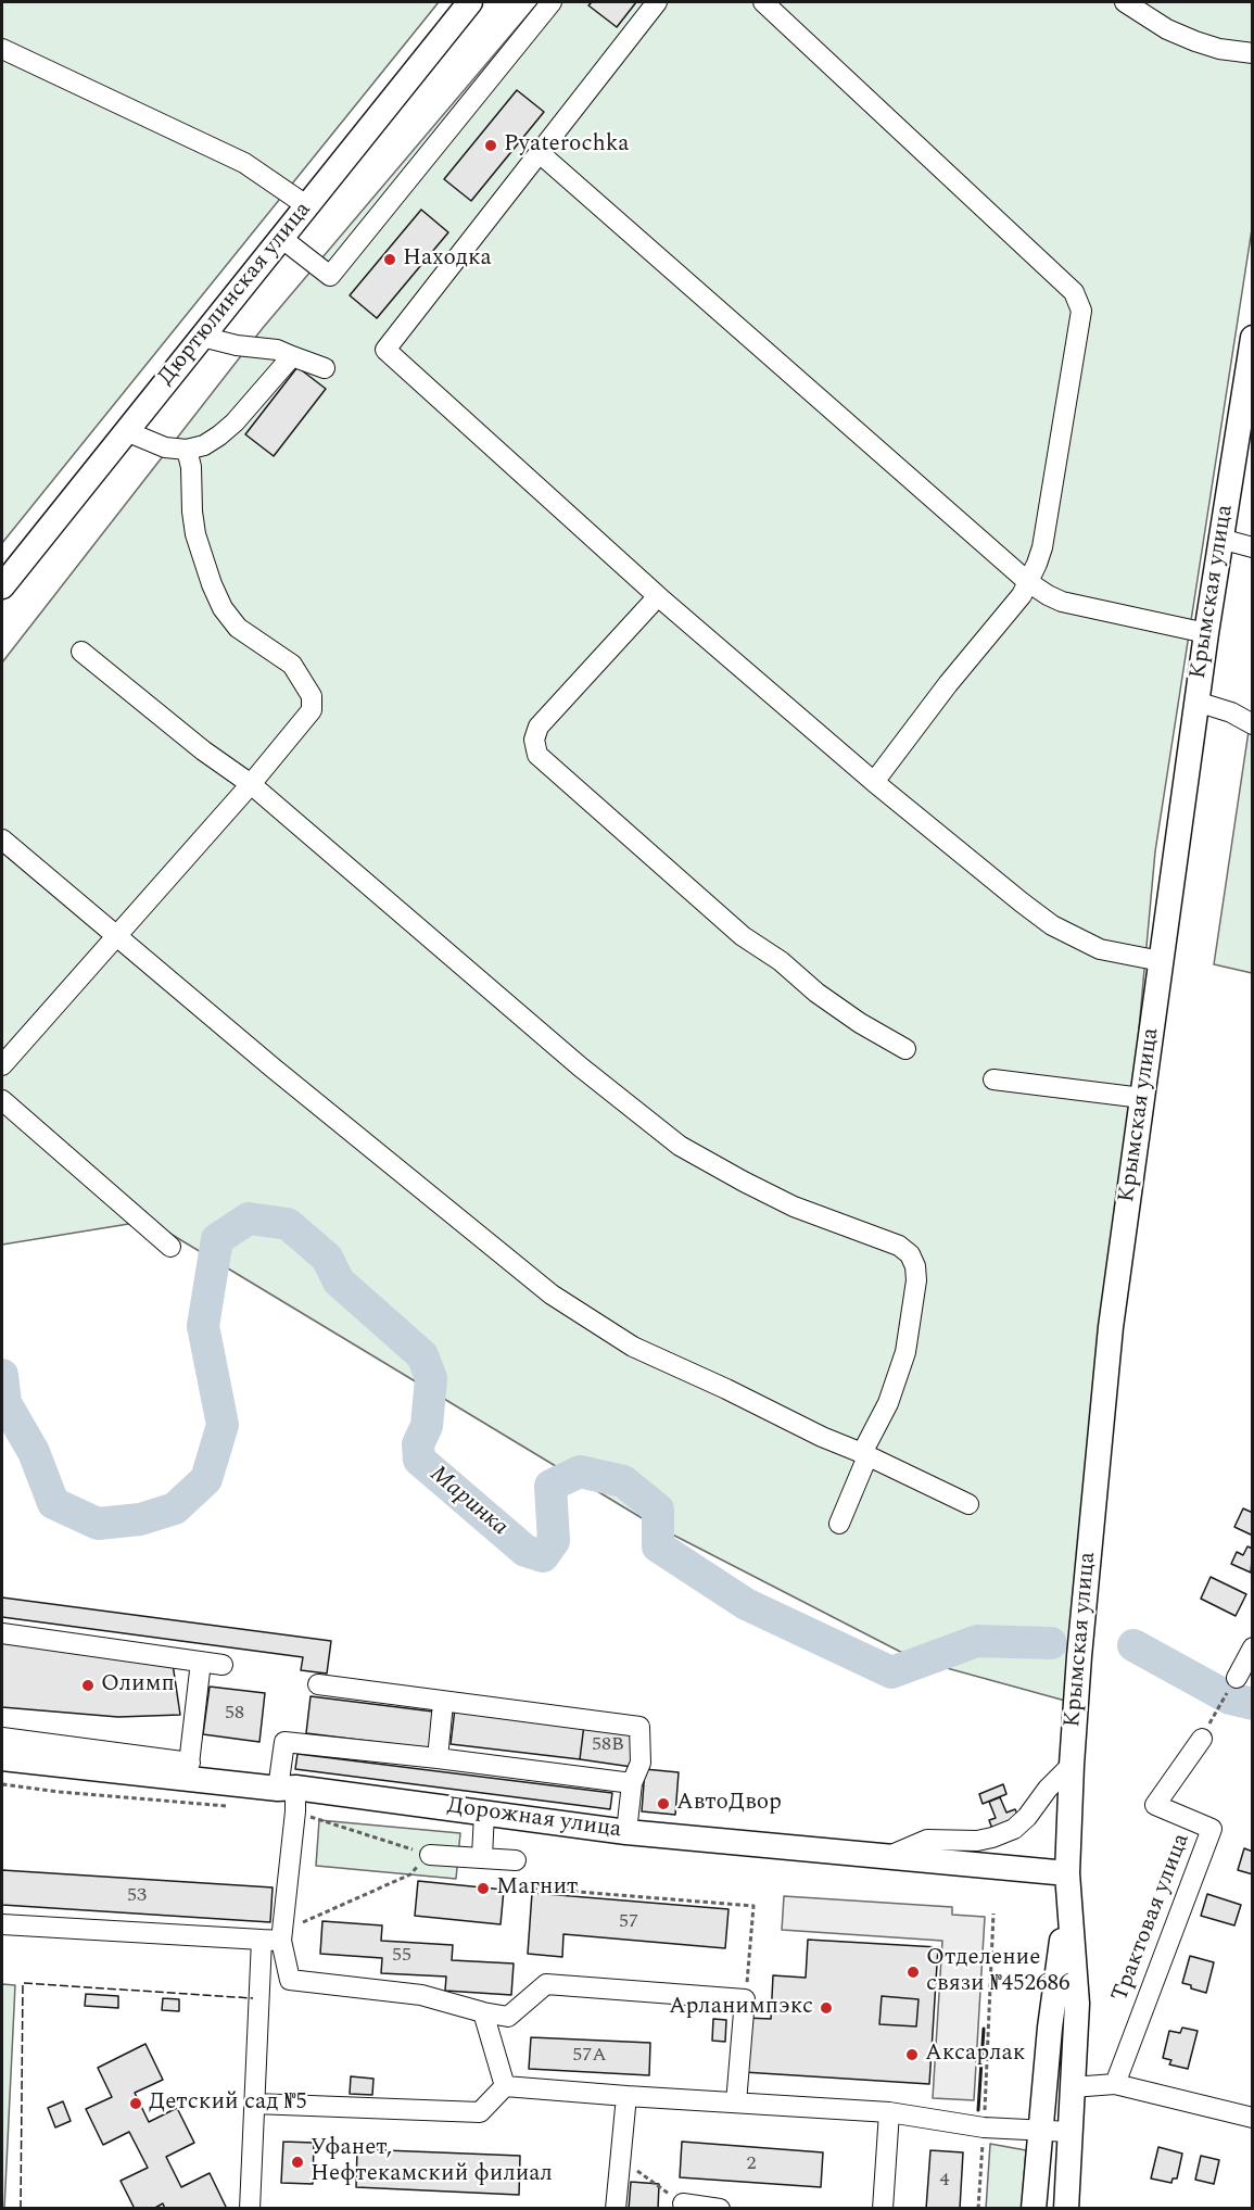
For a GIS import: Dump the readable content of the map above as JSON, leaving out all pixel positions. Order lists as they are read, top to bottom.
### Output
{
  "streets": {
    "main road": ["Дюртюлинская улица", "Крымская улица", "Дорожная улица"],
    "street": ["Трактовая улица"]
  },
  "crossings": [
    ["Крымская улица", "Дорожная улица"]
  ],
  "water": ["Маринка"],
  "places": [
    "Pyaterochka",
    "Находка",
    "Олимп",
    "АвтоДвор",
    "Магнит",
    "Отделение связи №452686",
    "Арланимпэкс",
    "Аксарлак",
    "Детский сад №5",
    "Уфанет, Нефтекамский филиал"
  ],
  "house_numbers": [
    "58",
    "58В",
    "53",
    "57",
    "55",
    "57А",
    "2",
    "4"
  ]
}
